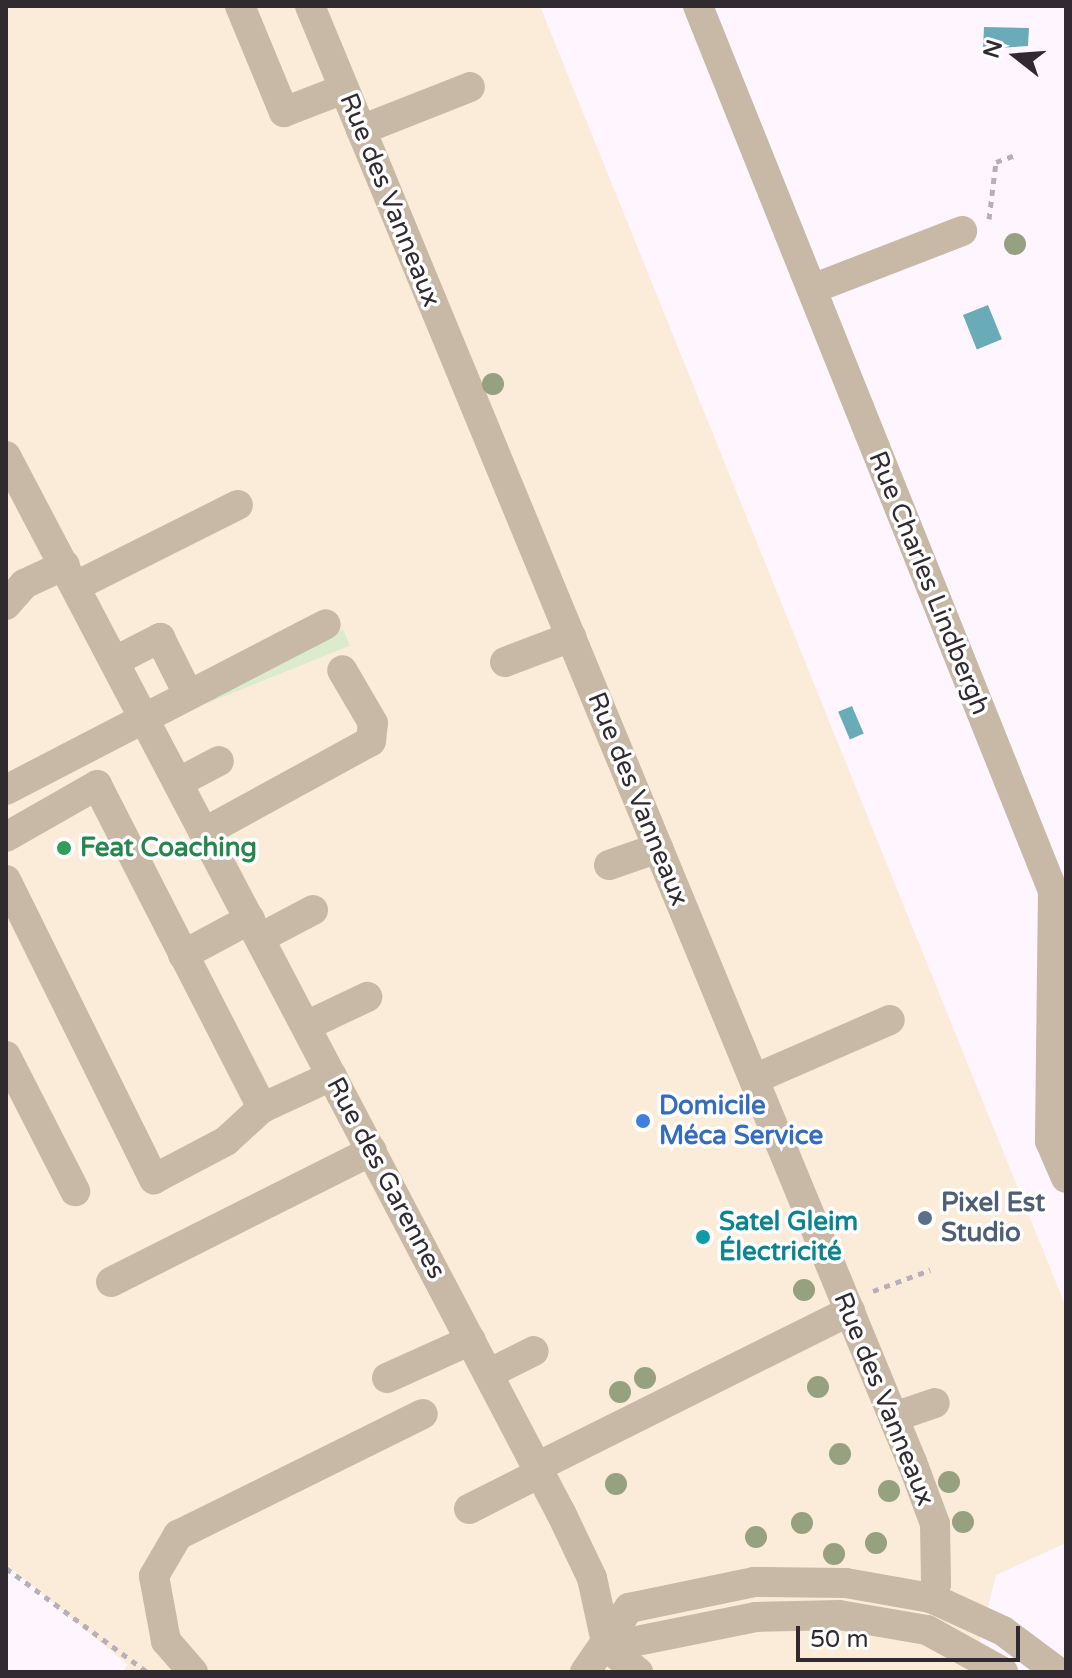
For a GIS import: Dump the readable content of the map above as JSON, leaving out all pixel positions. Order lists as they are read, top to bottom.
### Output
{
  "streets": {
    "street": ["Rue des Vanneaux", "Rue Charles Lindbergh", "Rue des Garennes"]
  },
  "places": [
    "Feat Coaching",
    "Domicile Méca Service",
    "Pixel Est Studio",
    "Satel Gleim Électricité"
  ],
  "scale_bar": "50 m",
  "north": "left"
}
